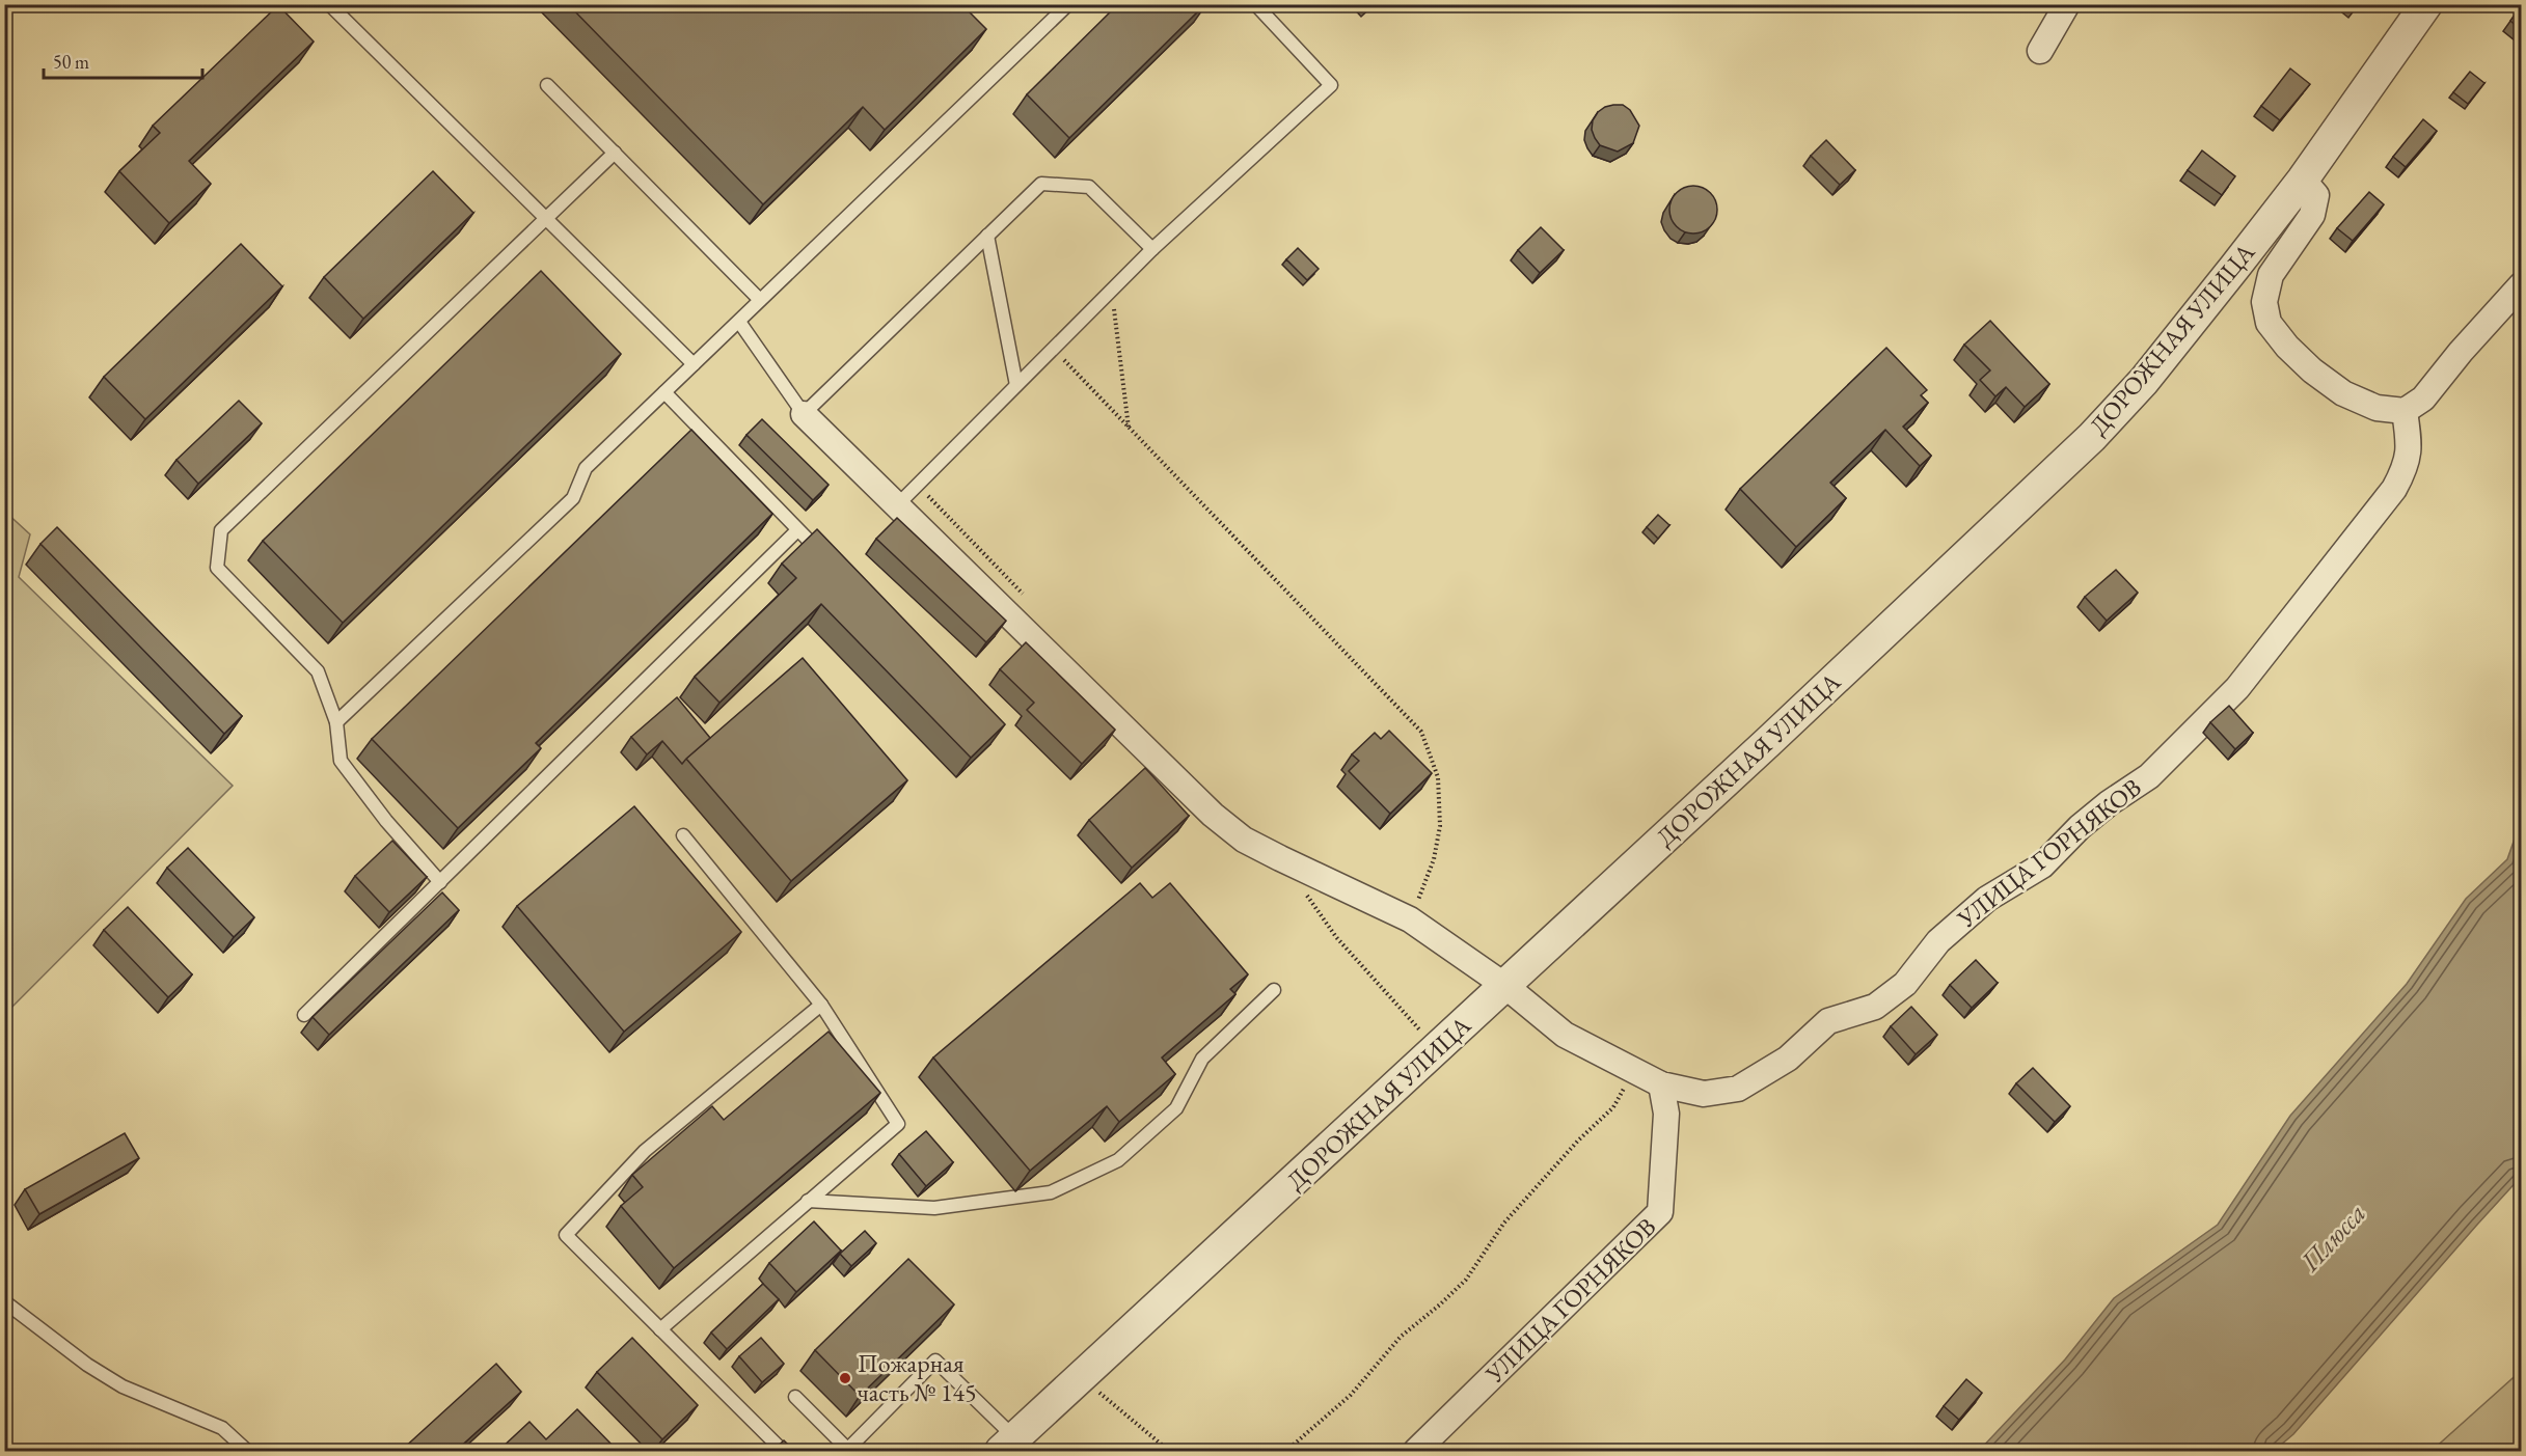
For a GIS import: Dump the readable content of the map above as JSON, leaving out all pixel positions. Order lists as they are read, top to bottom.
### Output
{
  "streets": {
    "street": ["ДОРОЖНАЯ УЛИЦА", "УЛИЦА ГОРНЯКОВ"]
  },
  "crossings": [
    ["ДОРОЖНАЯ УЛИЦА", "УЛИЦА ГОРНЯКОВ"]
  ],
  "water": ["Плюсса"],
  "places": ["Пожарная часть № 145"],
  "scale_bar": "50 m"
}
